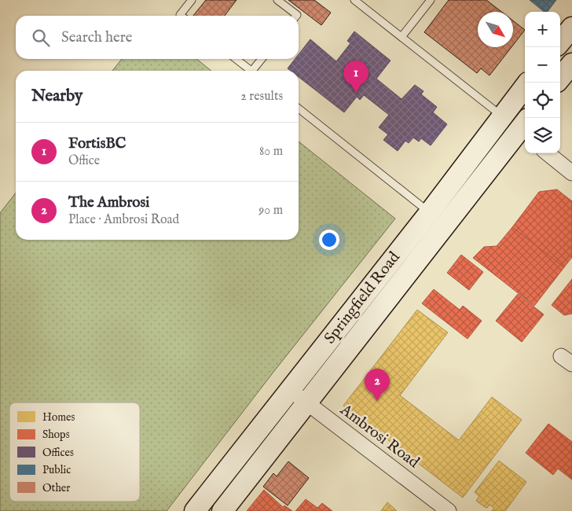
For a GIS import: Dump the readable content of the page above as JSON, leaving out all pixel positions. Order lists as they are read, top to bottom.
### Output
{
  "streets": {
    "main road": ["Springfield Road"],
    "street": ["Ambrosi Road"]
  },
  "crossings": [
    ["Springfield Road", "Ambrosi Road"]
  ],
  "legend": [
    "Homes",
    "Shops",
    "Offices",
    "Public",
    "Other"
  ],
  "north": "bottom right",
  "page": {
    "map_buttons": ["+", "−"],
    "search": "Search here",
    "pins": ["1", "2"],
    "heading": ["Nearby", "2 results"],
    "list": [
      {
        "mark": "1",
        "name": "FortisBC",
        "note": "Office",
        "value": "80 m"
      },
      {
        "mark": "2",
        "name": "The Ambrosi",
        "note": "Place · Ambrosi Road",
        "value": "90 m"
      }
    ]
  }
}
